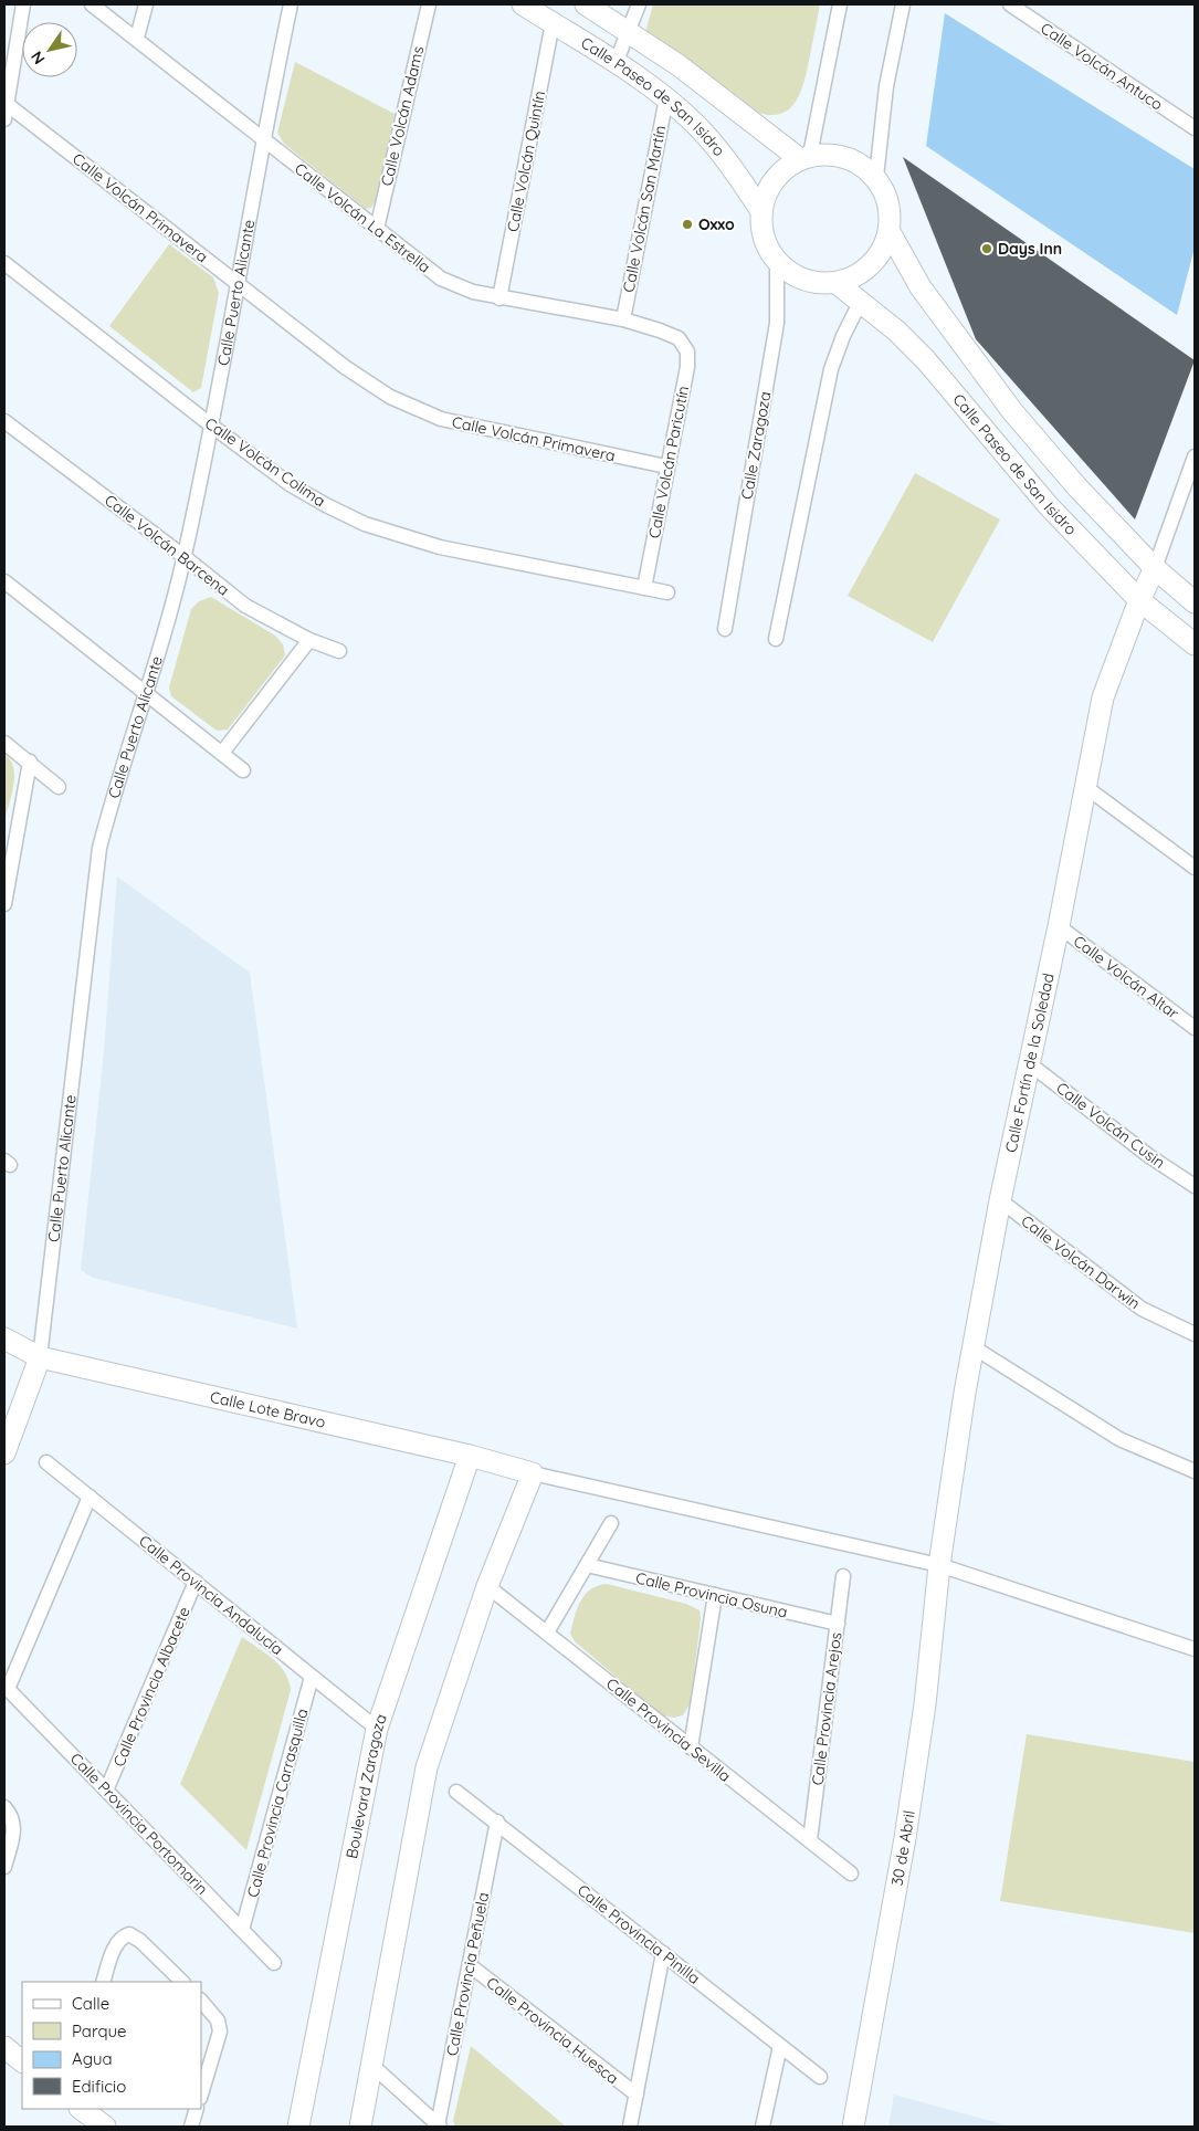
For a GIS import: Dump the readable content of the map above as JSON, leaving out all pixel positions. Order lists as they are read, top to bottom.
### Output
{
  "streets": {
    "street": [
      "Calle Volcán Antuco",
      "Calle Paseo de San Isidro",
      "Calle Volcán Adams",
      "Calle Volcán Quintín",
      "Calle Volcán Primavera",
      "Calle Volcán San Martín",
      "Calle Volcán La Estrella",
      "Calle Puerto Alicante",
      "Calle Zaragoza",
      "Calle Volcán Colima",
      "Calle Volcán Paricutín",
      "Calle Volcán Barcena",
      "Calle Volcán Altar",
      "Calle Fortín de la Soledad",
      "Calle Volcán Cusin",
      "Calle Volcán Darwin",
      "Calle Lote Bravo",
      "Calle Provincia Andalucía",
      "Calle Provincia Osuna",
      "Calle Provincia Albacete",
      "Calle Provincia Arejos",
      "Calle Provincia Sevilla",
      "Boulevard Zaragoza",
      "Calle Provincia Carrasquilla",
      "Calle Provincia Portomarin",
      "30 de Abril",
      "Calle Provincia Pinilla",
      "Calle Provincia Peñuela",
      "Calle Provincia Huesca"
    ]
  },
  "crossings": [
    ["Calle Paseo de San Isidro", "Calle Volcán Quintín"],
    ["Calle Paseo de San Isidro", "Calle Volcán San Martín"],
    ["Calle Paseo de San Isidro", "Calle Zaragoza"],
    ["Calle Paseo de San Isidro", "Calle Fortín de la Soledad"],
    ["Calle Volcán Adams", "Calle Volcán La Estrella"],
    ["Calle Volcán Quintín", "Calle Volcán La Estrella"],
    ["Calle Volcán Primavera", "Calle Puerto Alicante"],
    ["Calle Volcán Primavera", "Calle Volcán Paricutín"],
    ["Calle Volcán San Martín", "Calle Volcán La Estrella"],
    ["Calle Volcán La Estrella", "Calle Puerto Alicante"],
    ["Calle Volcán La Estrella", "Calle Volcán Paricutín"],
    ["Calle Puerto Alicante", "Calle Volcán Colima"],
    ["Calle Puerto Alicante", "Calle Volcán Barcena"],
    ["Calle Puerto Alicante", "Calle Lote Bravo"],
    ["Calle Volcán Colima", "Calle Volcán Paricutín"],
    ["Calle Volcán Altar", "Calle Fortín de la Soledad"],
    ["Calle Fortín de la Soledad", "Calle Volcán Cusin"],
    ["Calle Fortín de la Soledad", "Calle Volcán Darwin"],
    ["Calle Fortín de la Soledad", "30 de Abril"],
    ["Calle Lote Bravo", "Boulevard Zaragoza"],
    ["Calle Provincia Andalucía", "Calle Provincia Albacete"],
    ["Calle Provincia Andalucía", "Boulevard Zaragoza"],
    ["Calle Provincia Andalucía", "Calle Provincia Carrasquilla"],
    ["Calle Provincia Osuna", "Calle Provincia Arejos"],
    ["Calle Provincia Albacete", "Calle Provincia Portomarin"],
    ["Calle Provincia Arejos", "Calle Provincia Sevilla"],
    ["Calle Provincia Carrasquilla", "Calle Provincia Portomarin"],
    ["Calle Provincia Pinilla", "Calle Provincia Peñuela"],
    ["Calle Provincia Peñuela", "Calle Provincia Huesca"]
  ],
  "places": ["Oxxo", "Days Inn"],
  "legend": [
    "Calle",
    "Parque",
    "Agua",
    "Edificio"
  ],
  "north": "bottom left"
}
